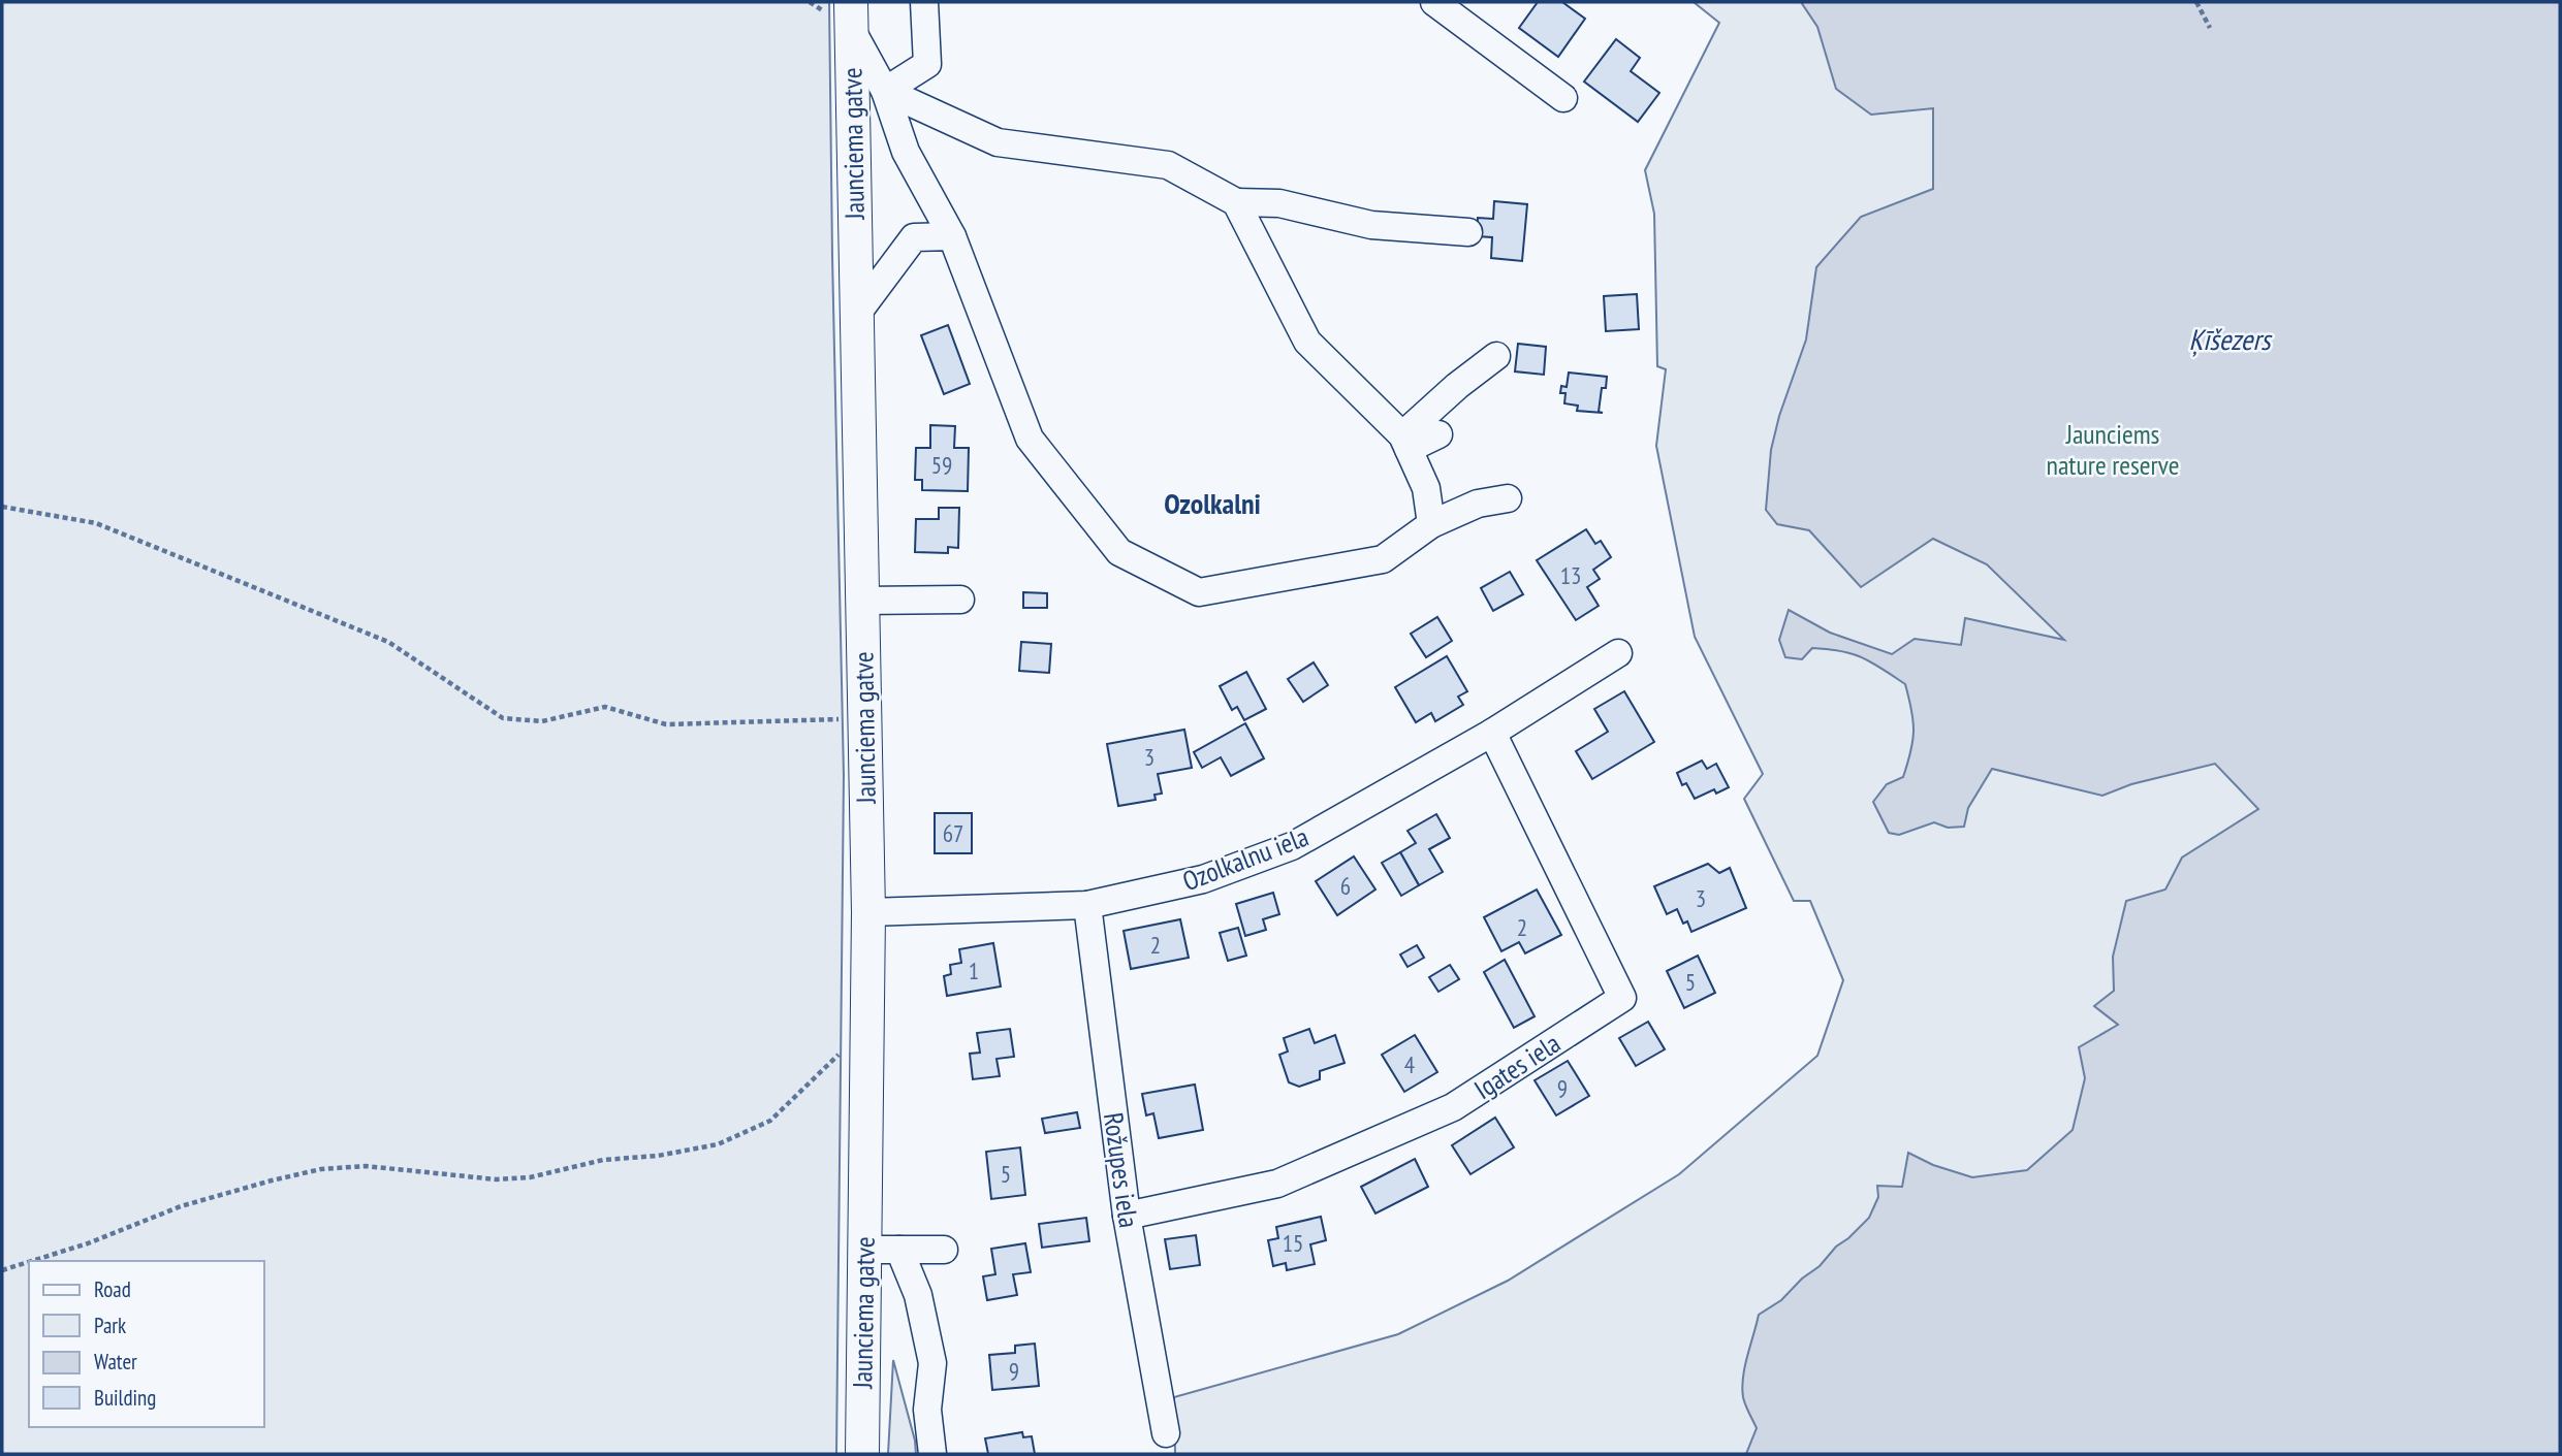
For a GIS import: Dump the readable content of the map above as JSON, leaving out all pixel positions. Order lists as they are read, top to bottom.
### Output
{
  "streets": {
    "main road": ["Jaunciema gatve"],
    "street": ["Ozolkalnu iela", "Igates iela", "Rožupes iela"]
  },
  "crossings": [
    ["Jaunciema gatve", "Ozolkalnu iela"],
    ["Ozolkalnu iela", "Igates iela"],
    ["Ozolkalnu iela", "Rožupes iela"],
    ["Igates iela", "Rožupes iela"]
  ],
  "districts": ["Ozolkalni"],
  "water": ["Ķīšezers"],
  "parks": ["Jaunciems nature reserve"],
  "house_numbers": [
    "59",
    "13",
    "3",
    "67",
    "6",
    "3",
    "2",
    "2",
    "1",
    "5",
    "4",
    "9",
    "5",
    "15",
    "9"
  ],
  "legend": [
    "Road",
    "Park",
    "Water",
    "Building"
  ]
}
